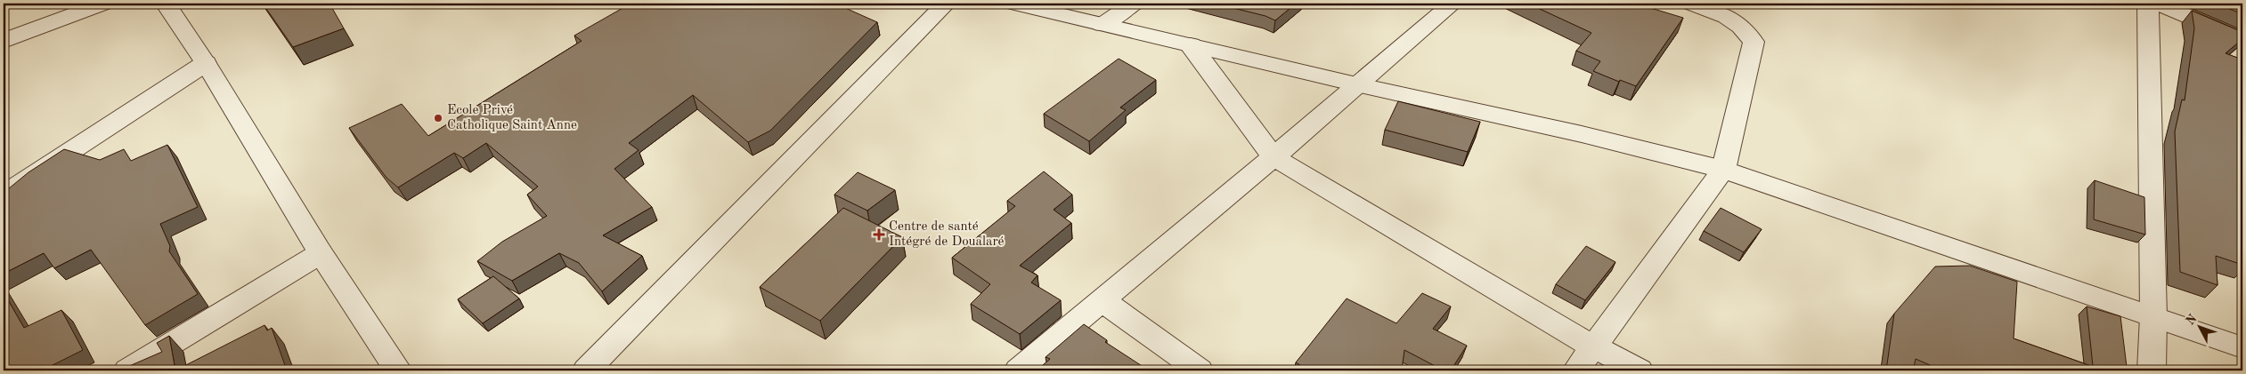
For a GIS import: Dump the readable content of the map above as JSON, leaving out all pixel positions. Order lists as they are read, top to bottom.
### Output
{
  "places": {
    "other": ["Ecole Privé Catholique Saint Anne"],
    "health": ["Centre de santé Intégré de Doualaré"]
  },
  "north": "top left"
}
